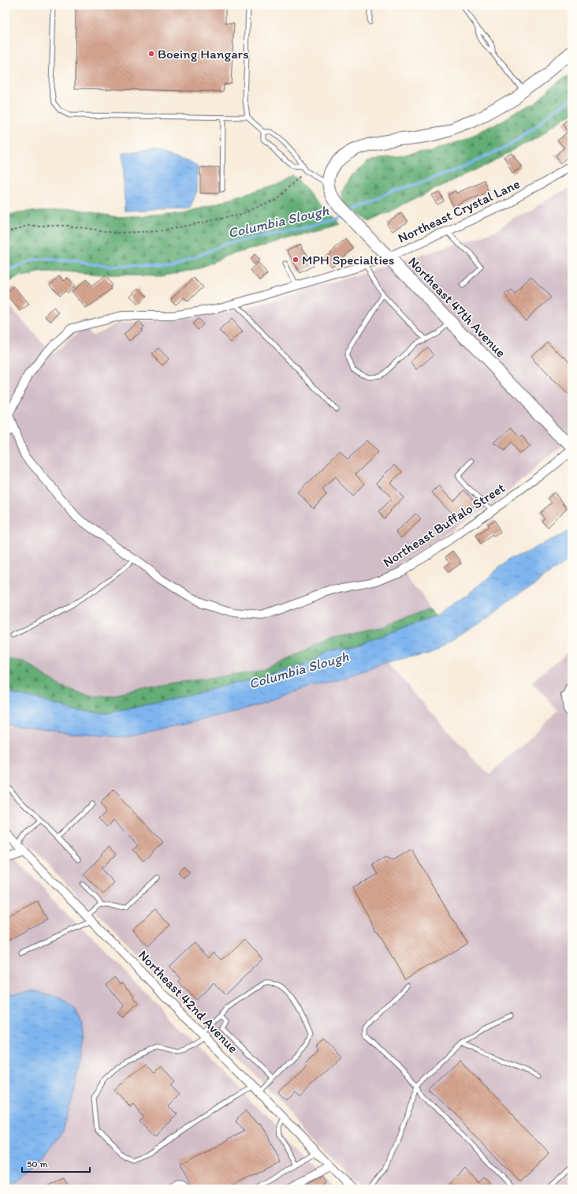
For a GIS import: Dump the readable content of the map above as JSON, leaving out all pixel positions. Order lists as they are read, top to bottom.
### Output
{
  "streets": {
    "street": [
      "Northeast Crystal Lane",
      "Northeast 47th Avenue",
      "Northeast Buffalo Street",
      "Northeast 42nd Avenue"
    ]
  },
  "crossings": [
    ["Northeast Crystal Lane", "Northeast 47th Avenue"],
    ["Northeast Crystal Lane", "Northeast Buffalo Street"]
  ],
  "water": ["Columbia Slough"],
  "places": ["Boeing Hangars", "MPH Specialties"],
  "scale_bar": "50 m"
}
